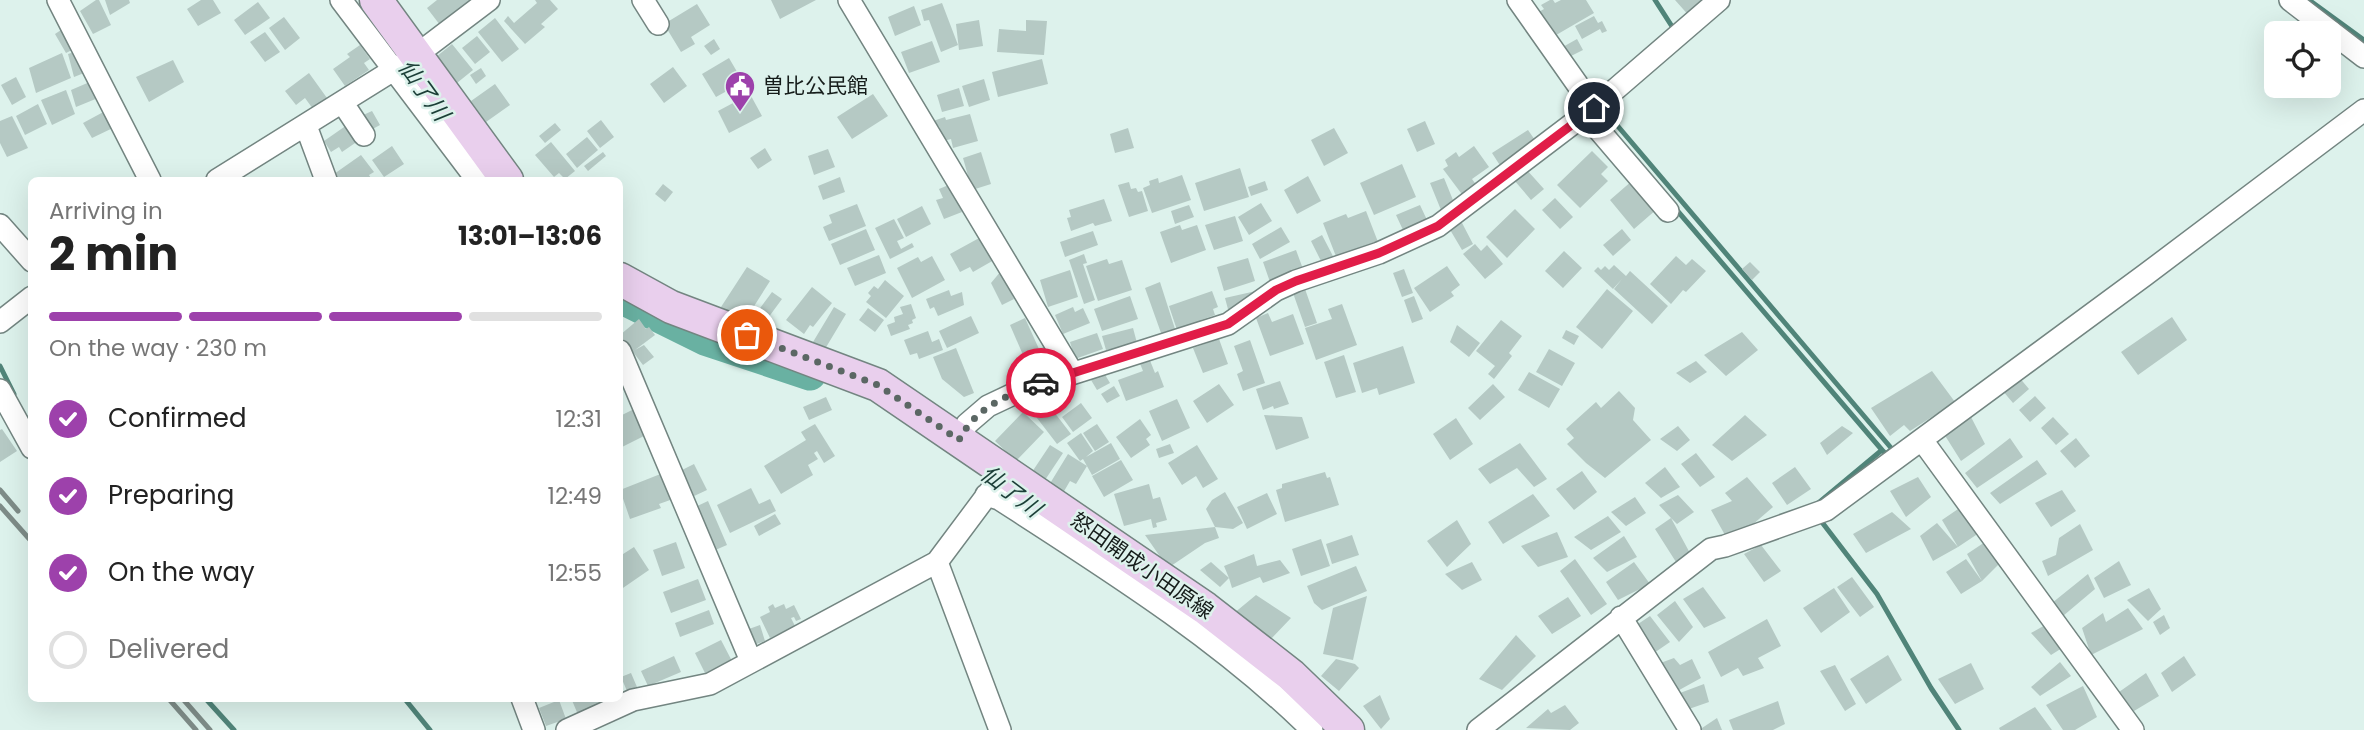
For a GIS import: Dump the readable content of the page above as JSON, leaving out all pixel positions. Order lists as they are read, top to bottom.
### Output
{
  "streets": {
    "main road": ["怒田開成小田原線"]
  },
  "water": ["仙了川"],
  "places": {
    "public building": ["曽比公民館"]
  },
  "page": {
    "heading": ["2 min", "Arriving in", "13:01–13:06"],
    "bar": "On the way · 230 m",
    "list": [
      ["Confirmed", "12:31"],
      ["Preparing", "12:49"],
      ["On the way", "12:55"],
      "Delivered"
    ]
  }
}
